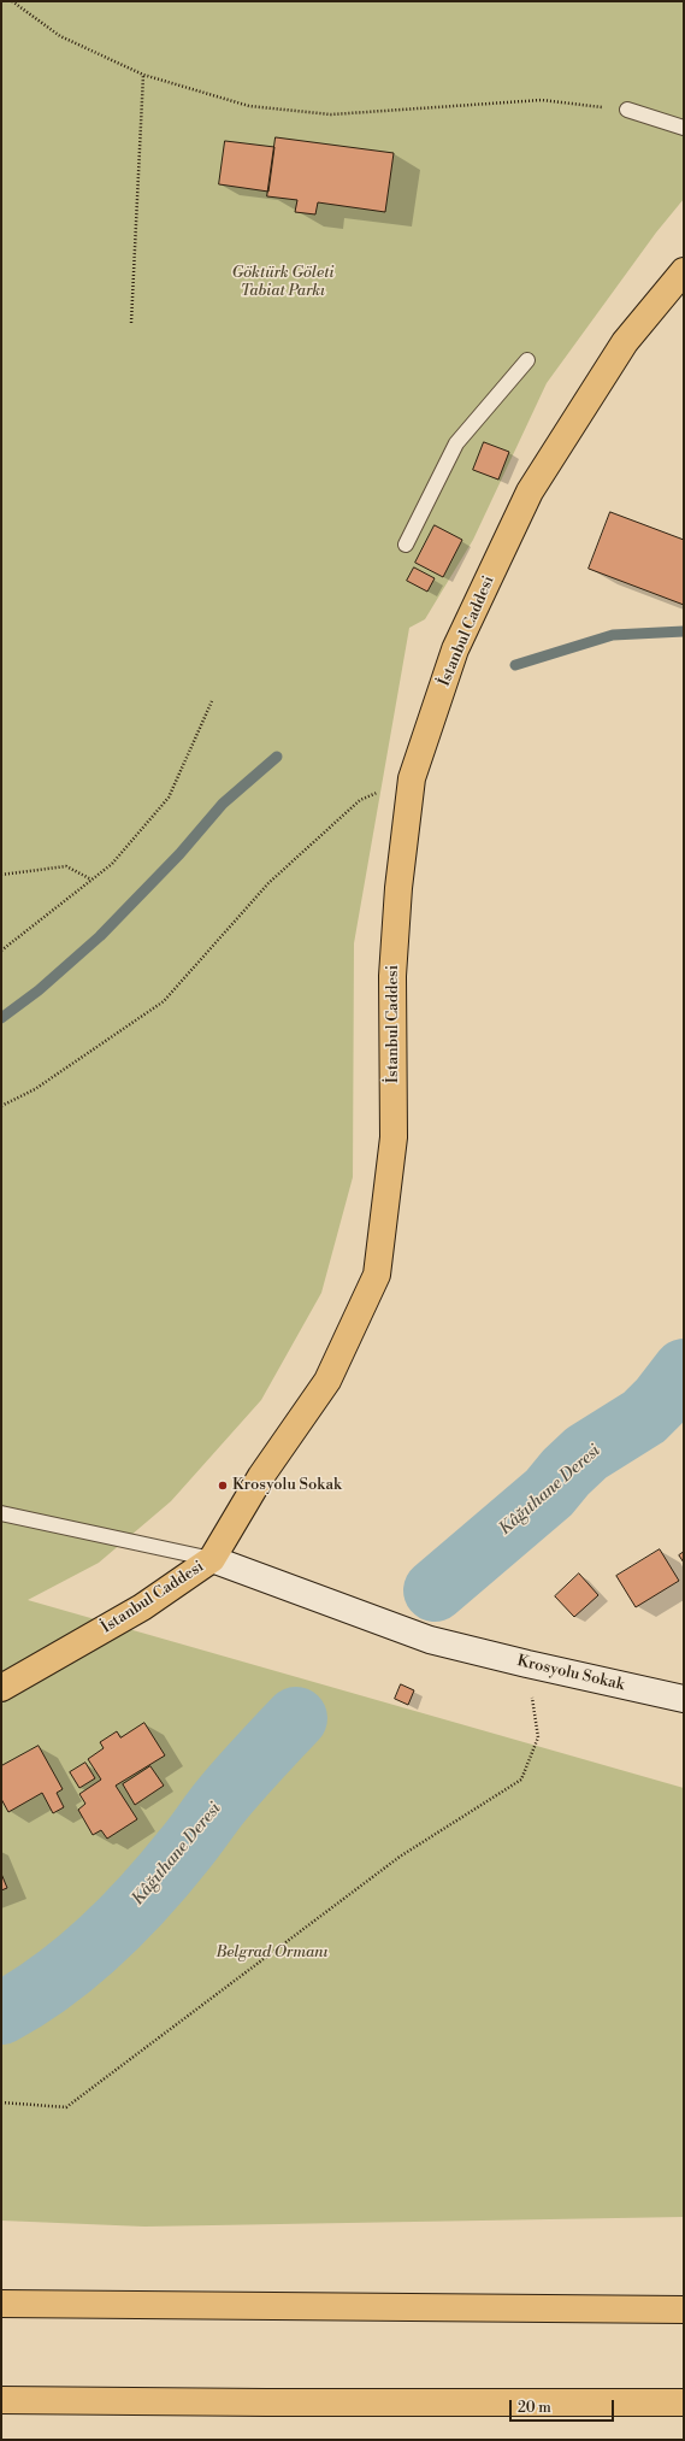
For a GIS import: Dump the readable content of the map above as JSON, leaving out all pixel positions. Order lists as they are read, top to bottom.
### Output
{
  "streets": {
    "main road": ["İstanbul Caddesi", "Krosyolu Sokak"]
  },
  "crossings": [
    ["İstanbul Caddesi", "Krosyolu Sokak"]
  ],
  "water": ["Kâğıthane Deresi"],
  "parks": ["Göktürk Göleti Tabiat Parkı", "Belgrad Ormanı"],
  "places": ["Krosyolu Sokak"],
  "scale_bar": "20 m"
}
